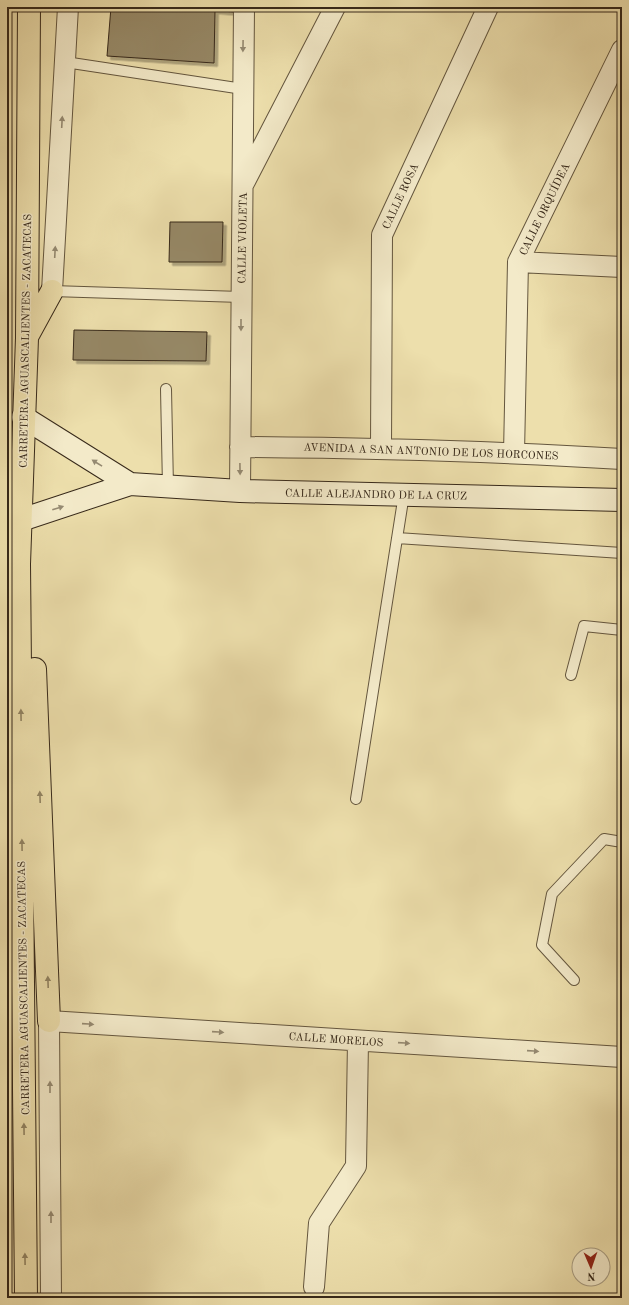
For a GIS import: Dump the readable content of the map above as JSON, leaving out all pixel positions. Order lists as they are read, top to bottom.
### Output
{
  "streets": {
    "highway": ["CARRETERA AGUASCALIENTES - ZACATECAS"],
    "main road": ["CALLE ALEJANDRO DE LA CRUZ"],
    "street": [
      "CALLE ROSA",
      "CALLE ORQUÍDEA",
      "CALLE VIOLETA",
      "AVENIDA A SAN ANTONIO DE LOS HORCONES",
      "CALLE MORELOS"
    ]
  },
  "crossings": [
    ["CALLE ROSA", "AVENIDA A SAN ANTONIO DE LOS HORCONES"],
    ["CALLE ORQUÍDEA", "AVENIDA A SAN ANTONIO DE LOS HORCONES"],
    ["CALLE VIOLETA", "AVENIDA A SAN ANTONIO DE LOS HORCONES"],
    ["CALLE VIOLETA", "CALLE ALEJANDRO DE LA CRUZ"],
    ["CARRETERA AGUASCALIENTES - ZACATECAS", "CALLE ALEJANDRO DE LA CRUZ"]
  ],
  "one_way": ["CALLE VIOLETA", "CALLE MORELOS"],
  "north": "bottom"
}
